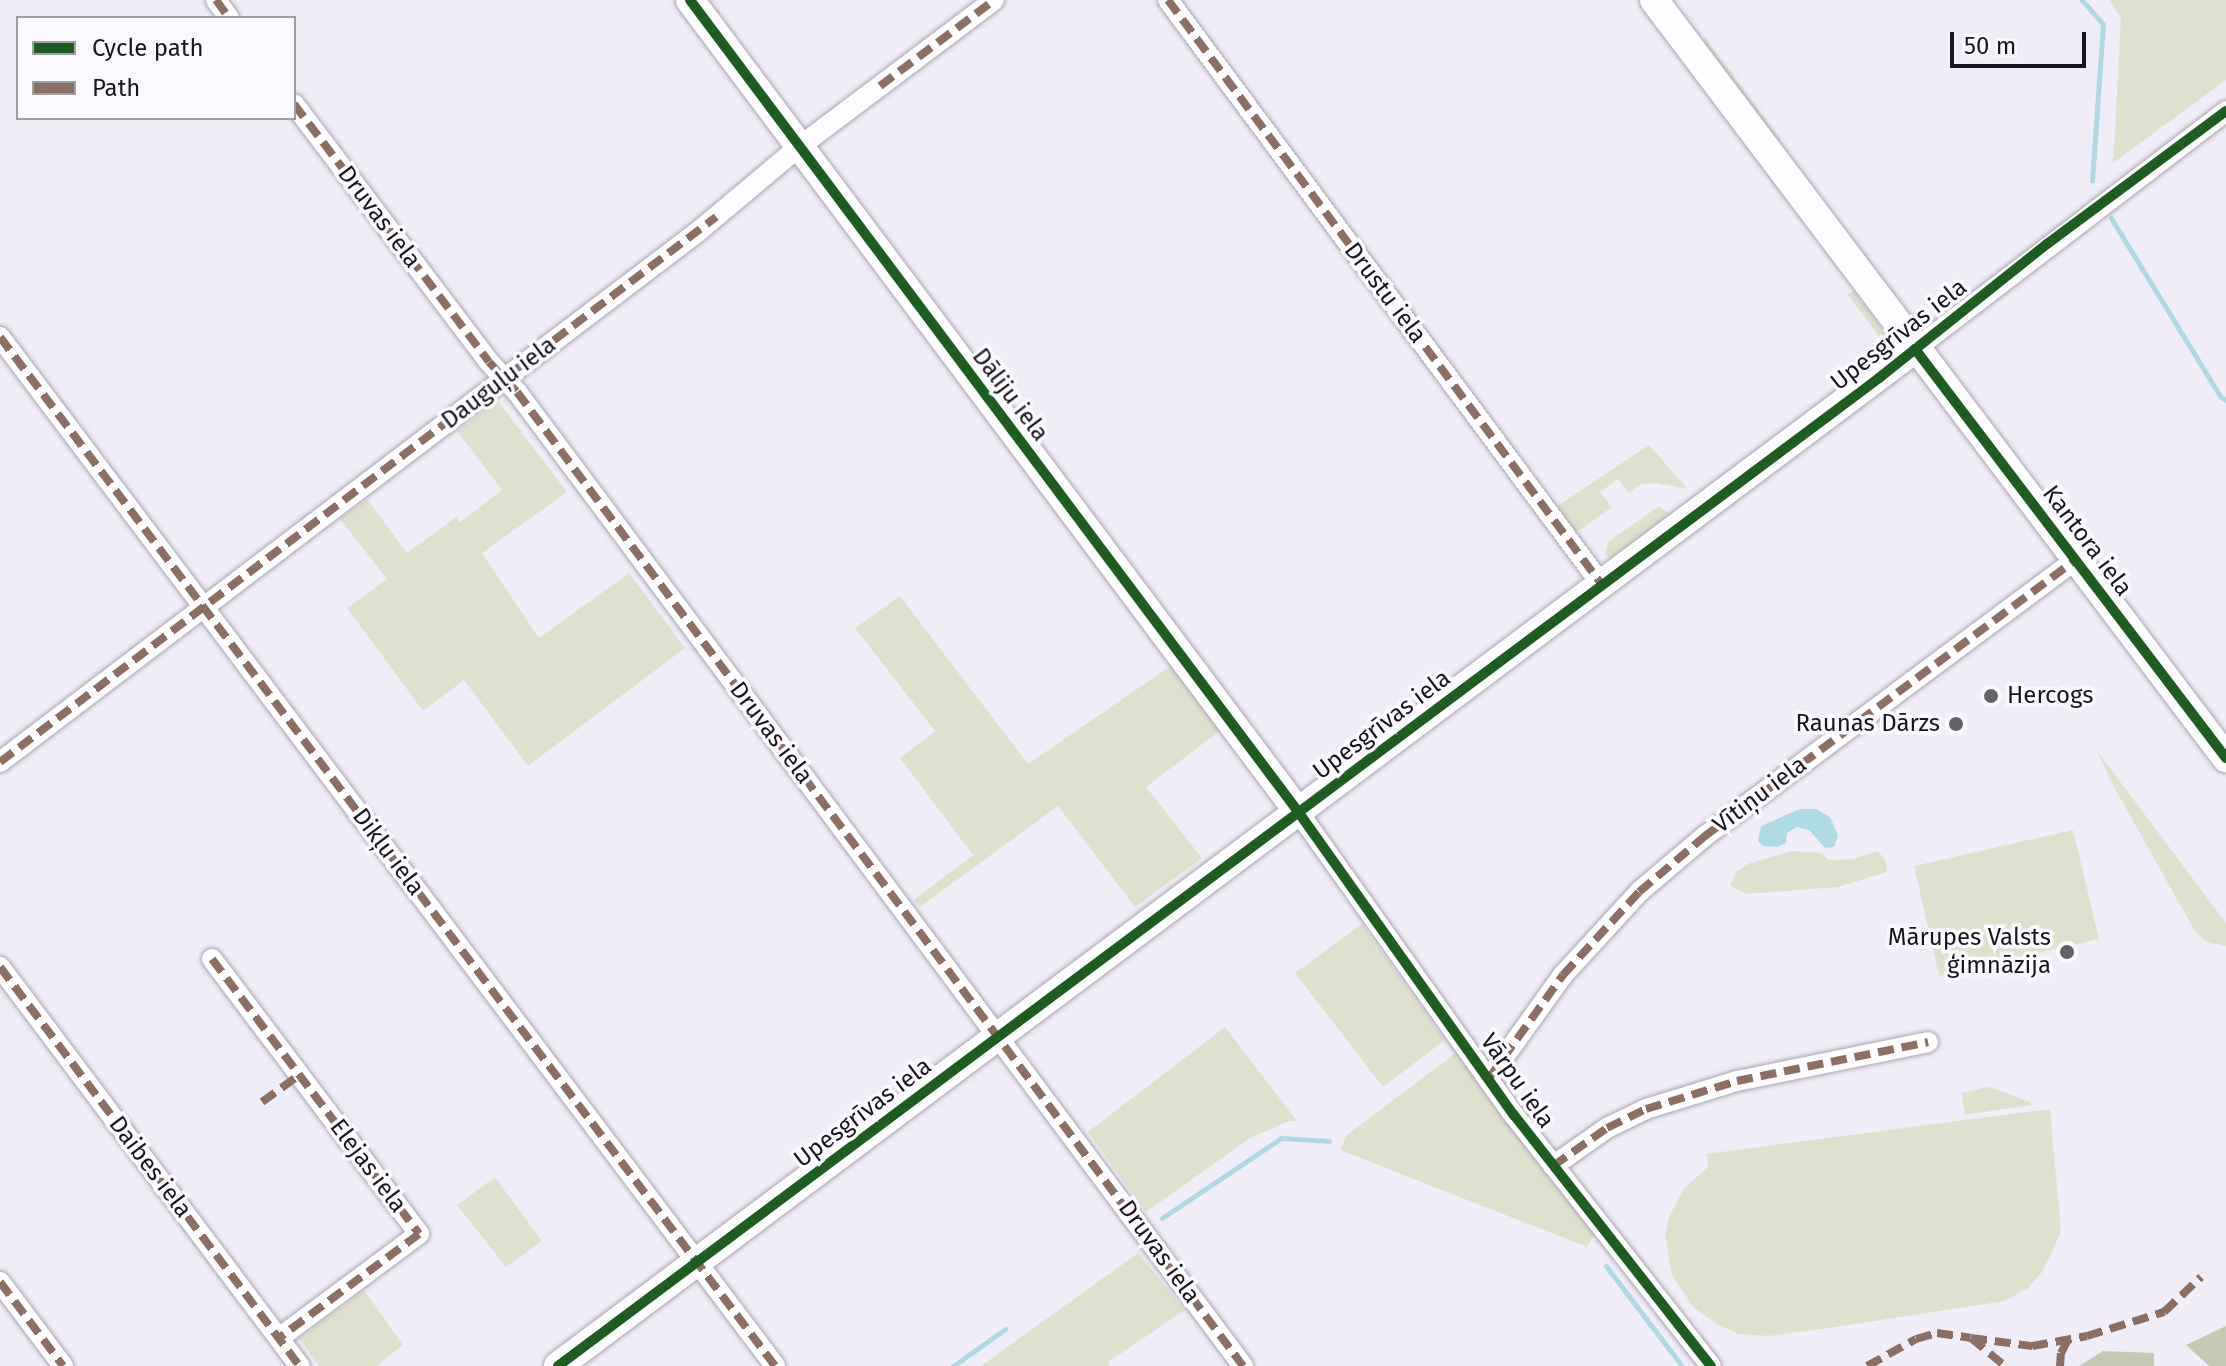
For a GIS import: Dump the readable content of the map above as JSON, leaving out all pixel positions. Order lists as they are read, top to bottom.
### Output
{
  "streets": {
    "street": [
      "Druvas iela",
      "Drustu iela",
      "Upesgrīvas iela",
      "Dauguļu iela",
      "Dāliju iela",
      "Kantora iela",
      "Vītiņu iela",
      "Dikļu iela",
      "Vārpu iela",
      "Elejas iela",
      "Daibes iela"
    ]
  },
  "crossings": [
    ["Druvas iela", "Upesgrīvas iela"],
    ["Druvas iela", "Dauguļu iela"],
    ["Drustu iela", "Upesgrīvas iela"],
    ["Upesgrīvas iela", "Dāliju iela"],
    ["Upesgrīvas iela", "Kantora iela"],
    ["Upesgrīvas iela", "Dikļu iela"],
    ["Upesgrīvas iela", "Vārpu iela"],
    ["Dauguļu iela", "Dāliju iela"],
    ["Dauguļu iela", "Dikļu iela"],
    ["Dāliju iela", "Vārpu iela"],
    ["Kantora iela", "Vītiņu iela"],
    ["Vītiņu iela", "Vārpu iela"],
    ["Elejas iela", "Daibes iela"]
  ],
  "places": ["Hercogs", "Raunas Dārzs", "Mārupes Valsts ģimnāzija"],
  "legend": ["Cycle path", "Path"],
  "scale_bar": "50 m"
}
